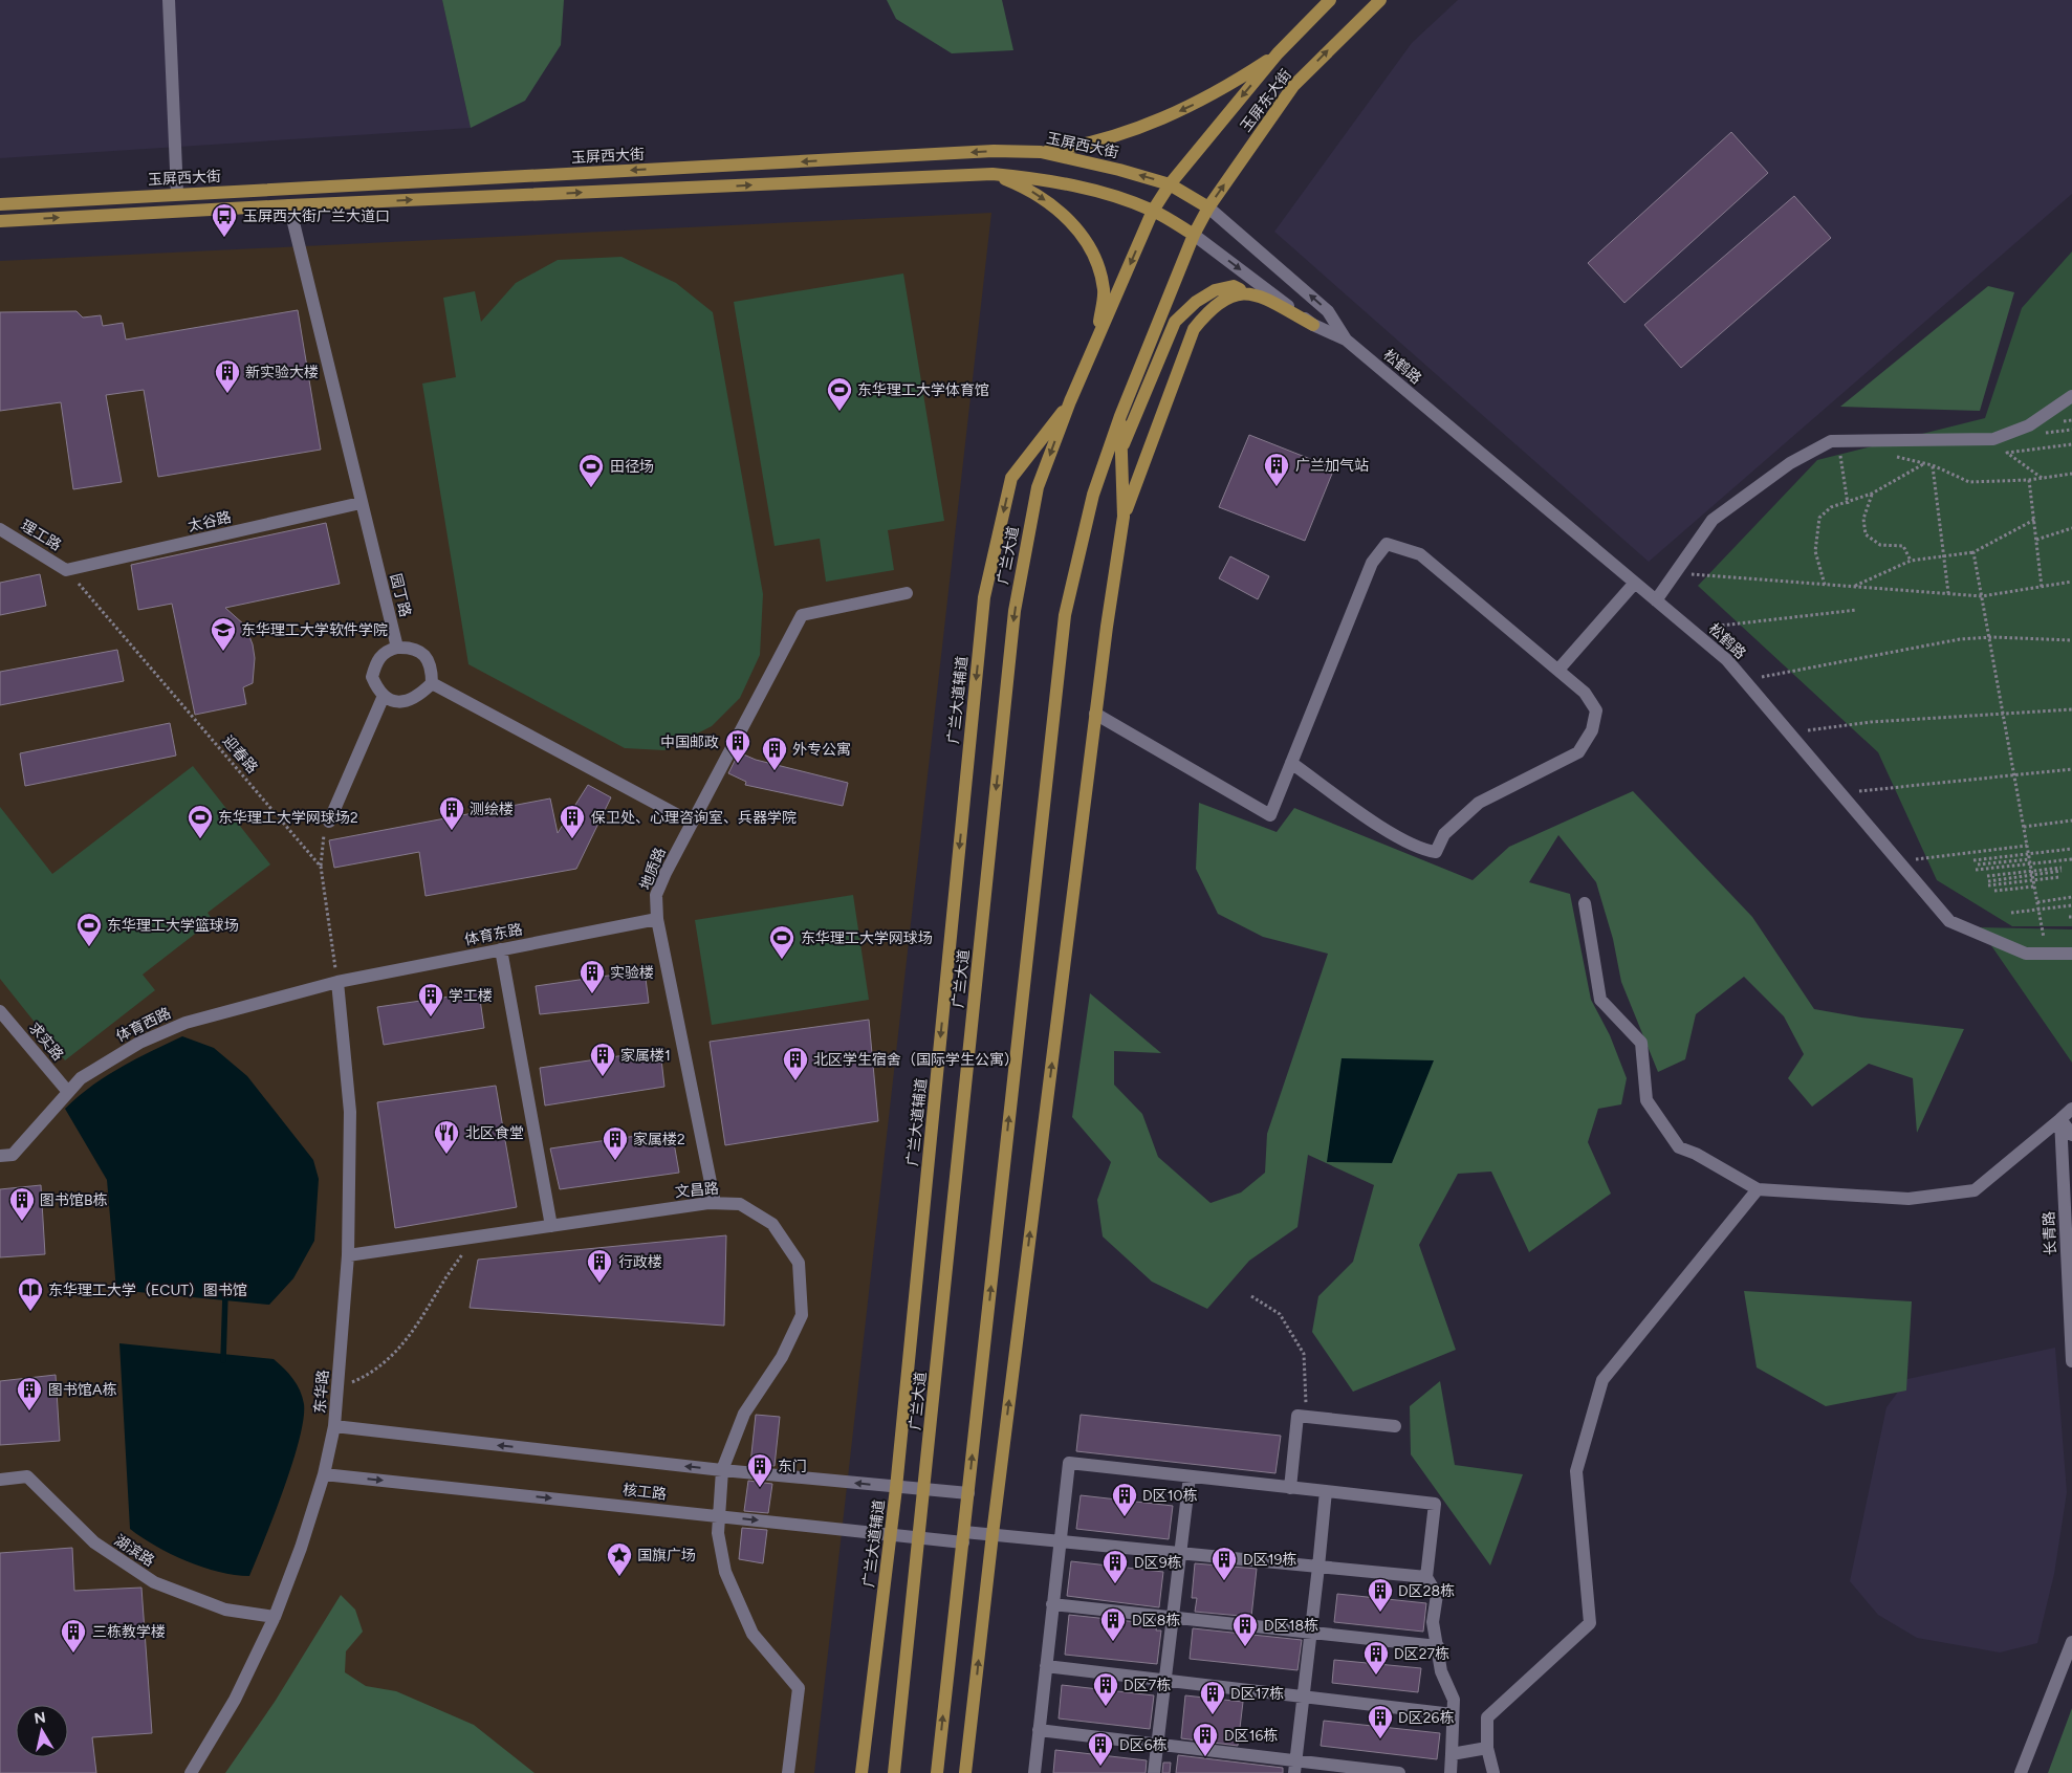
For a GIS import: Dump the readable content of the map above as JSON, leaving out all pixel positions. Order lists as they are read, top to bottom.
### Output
{
  "streets": {
    "main road": [
      "玉屏东大街",
      "玉屏西大街",
      "广兰大道",
      "广兰大道辅道"
    ],
    "street": [
      "松鹤路",
      "太谷路",
      "理工路",
      "园丁路",
      "地质路",
      "体育东路",
      "体育西路",
      "求实路",
      "文昌路",
      "长青路",
      "东华路",
      "核工路",
      "湖滨路"
    ],
    "path": ["迎春路"]
  },
  "crossings": [
    ["玉屏东大街", "玉屏西大街"],
    ["玉屏东大街", "松鹤路"],
    ["玉屏东大街", "广兰大道"],
    ["玉屏西大街", "松鹤路"],
    ["太谷路", "理工路"],
    ["太谷路", "园丁路"],
    ["太谷路", "迎春路"],
    ["理工路", "迎春路"],
    ["广兰大道", "广兰大道辅道"],
    ["广兰大道", "核工路"],
    ["广兰大道辅道", "核工路"],
    ["地质路", "体育东路"],
    ["地质路", "文昌路"],
    ["体育东路", "体育西路"],
    ["体育东路", "东华路"],
    ["体育西路", "求实路"],
    ["体育西路", "东华路"],
    ["文昌路", "东华路"],
    ["文昌路", "核工路"],
    ["东华路", "核工路"],
    ["东华路", "湖滨路"]
  ],
  "places": {
    "bus stop": ["玉屏西大街广兰大道口"],
    "building": [
      "新实验大楼",
      "广兰加气站",
      "中国邮政",
      "外专公寓",
      "测绘楼",
      "保卫处、心理咨询室、兵器学院",
      "实验楼",
      "学工楼",
      "家属楼1",
      "北区学生宿舍（国际学生公寓）",
      "家属楼2",
      "图书馆B栋",
      "行政楼",
      "图书馆A栋",
      "东门",
      "D区10栋",
      "D区19栋",
      "D区9栋",
      "D区28栋",
      "D区8栋",
      "D区18栋",
      "三栋教学楼",
      "D区27栋",
      "D区7栋",
      "D区17栋",
      "D区26栋",
      "D区16栋",
      "D区6栋"
    ],
    "sports": [
      "东华理工大学体育馆",
      "田径场",
      "东华理工大学网球场2",
      "东华理工大学篮球场",
      "东华理工大学网球场"
    ],
    "school or university": ["东华理工大学软件学院"],
    "restaurant": ["北区食堂"],
    "library": ["东华理工大学（ECUT）图书馆"],
    "place": ["国旗广场"]
  },
  "north": "top"
}
